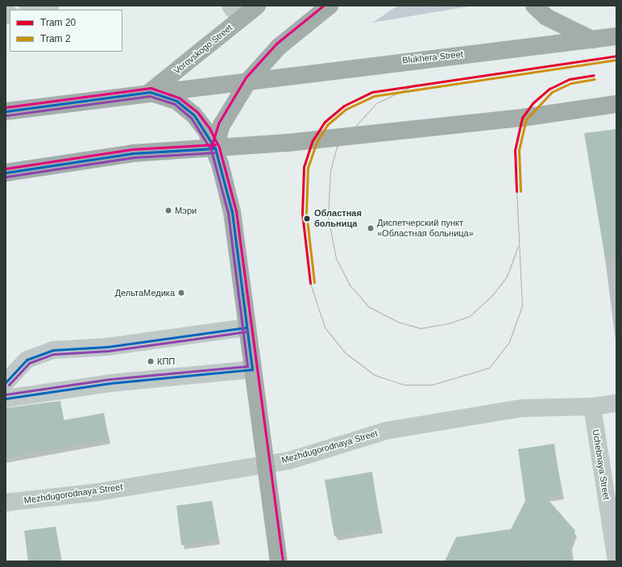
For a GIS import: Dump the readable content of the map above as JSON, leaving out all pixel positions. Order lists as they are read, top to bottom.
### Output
{
  "streets": {
    "main road": ["Vorovskogo Street", "Blukhera Street"],
    "street": ["Mezhdugorodnaya Street", "Uchebnaya Street"]
  },
  "crossings": [
    ["Vorovskogo Street", "Blukhera Street"],
    ["Mezhdugorodnaya Street", "Uchebnaya Street"]
  ],
  "places": [
    "Мэри",
    "Областная больница",
    "Диспетчерский пункт «Областная больница»",
    "ДельтаМедика",
    "КПП"
  ],
  "lines": ["tram line 20", "tram line 2"],
  "legend": ["Tram 20", "Tram 2"]
}
